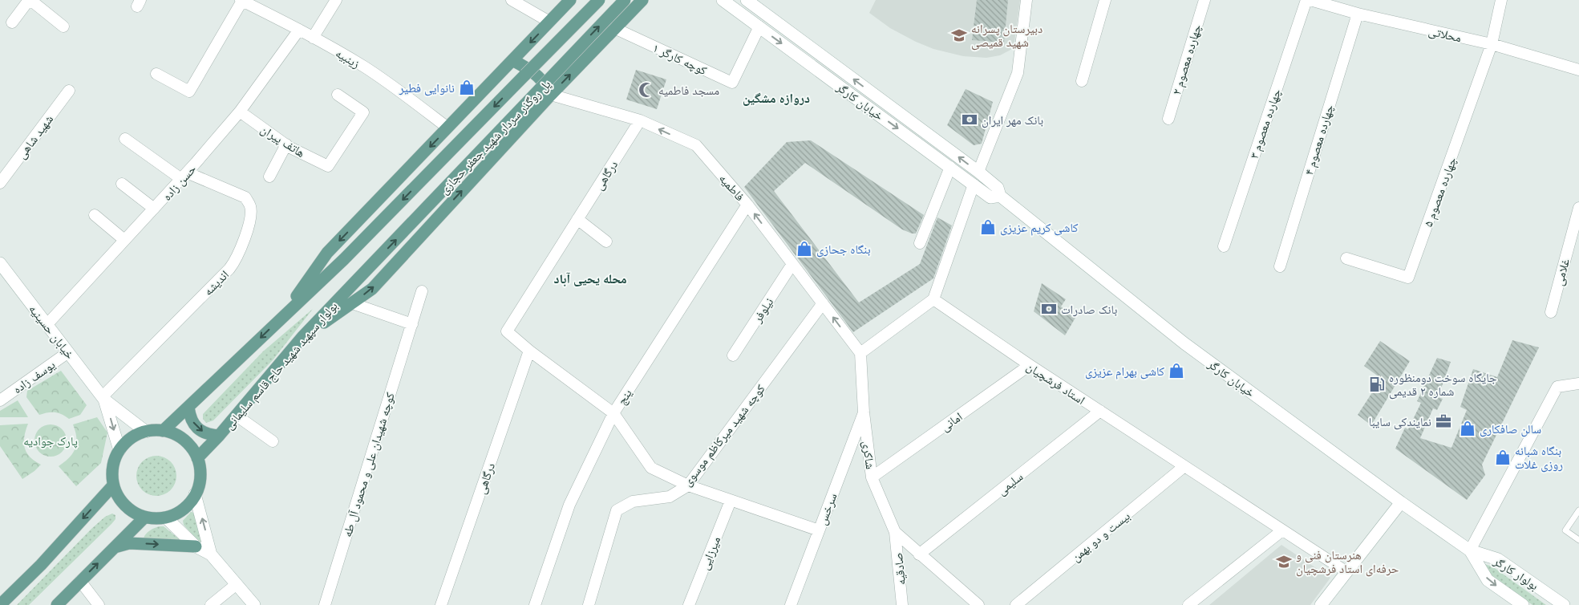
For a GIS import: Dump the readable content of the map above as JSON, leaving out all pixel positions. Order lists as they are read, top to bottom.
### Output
{
  "streets": {
    "main road": [
      "خیابان کارگر",
      "پل روگذر سردار شهید جعفر حجازی",
      "خیابان حسینیه",
      "بولوار سپهبد شهید حاج قاسم سلیمانی",
      "بولوار کارگر"
    ],
    "street": [
      "محلاتی",
      "زینبیه",
      "کوچه کارگر ۱",
      "چهارده معصوم ۲",
      "چهارده معصوم ۳",
      "شهید شاهی",
      "چهارده معصوم ۴",
      "هاتف پیران",
      "درگاهی",
      "حسن زاده",
      "فاطمیه",
      "چهارده معصوم ۵",
      "غلامی",
      "اندیشه",
      "نیلوفر",
      "یوسف زاده",
      "استاد فرشچیان",
      "ینج",
      "امانی",
      "کوچه شهید میرکاظم موسوی",
      "شاکری",
      "کوچه شهیدان علی و محمود آل طه",
      "سلیمی",
      "سرخس",
      "بیست و دو بهمن",
      "میرزایی",
      "صادقیه"
    ]
  },
  "crossings": [
    ["محلاتی", "چهارده معصوم ۴"],
    ["محلاتی", "چهارده معصوم ۵"],
    ["زینبیه", "حسن زاده"],
    ["کوچه کارگر ۱", "خیابان کارگر"],
    ["خیابان کارگر", "بولوار کارگر"],
    ["پل روگذر سردار شهید جعفر حجازی", "بولوار سپهبد شهید حاج قاسم سلیمانی"],
    ["هاتف پیران", "حسن زاده"],
    ["درگاهی", "فاطمیه"],
    ["حسن زاده", "اندیشه"],
    ["حسن زاده", "خیابان حسینیه"],
    ["فاطمیه", "نیلوفر"],
    ["فاطمیه", "ینج"],
    ["فاطمیه", "کوچه شهید میرکاظم موسوی"],
    ["فاطمیه", "شاکری"],
    ["اندیشه", "خیابان حسینیه"],
    ["خیابان حسینیه", "یوسف زاده"],
    ["استاد فرشچیان", "امانی"],
    ["استاد فرشچیان", "سلیمی"],
    ["استاد فرشچیان", "بیست و دو بهمن"],
    ["امانی", "شاکری"],
    ["شاکری", "سلیمی"],
    ["شاکری", "سرخس"],
    ["شاکری", "صادقیه"]
  ],
  "one_way": ["فاطمیه"],
  "districts": ["دروازه مشگین", "محله یحیی آباد"],
  "parks": ["پارک جوادیه"],
  "places": {
    "school or university": ["دبیرستان پسرانه شهید قمیصی", "هنرستان فنی و حرفه‌ای استاد فرشچیان"],
    "shop": [
      "نانوایی فطیر",
      "کاشی کریم عزیزی",
      "بنگاه جحازی",
      "کاشی بهرام عزیزی",
      "سالن صافكارى",
      "بنگاه شبانه روزی غلات"
    ],
    "mosque": ["مسجد فاطمیه"],
    "bank": ["بانک مهر ایران", "بانک صادرات"],
    "fuel station": ["جایگاه سوخت دومنظوره شماره ۲ قدیمی"],
    "office": ["نمايندكى سايبا"]
  }
}
